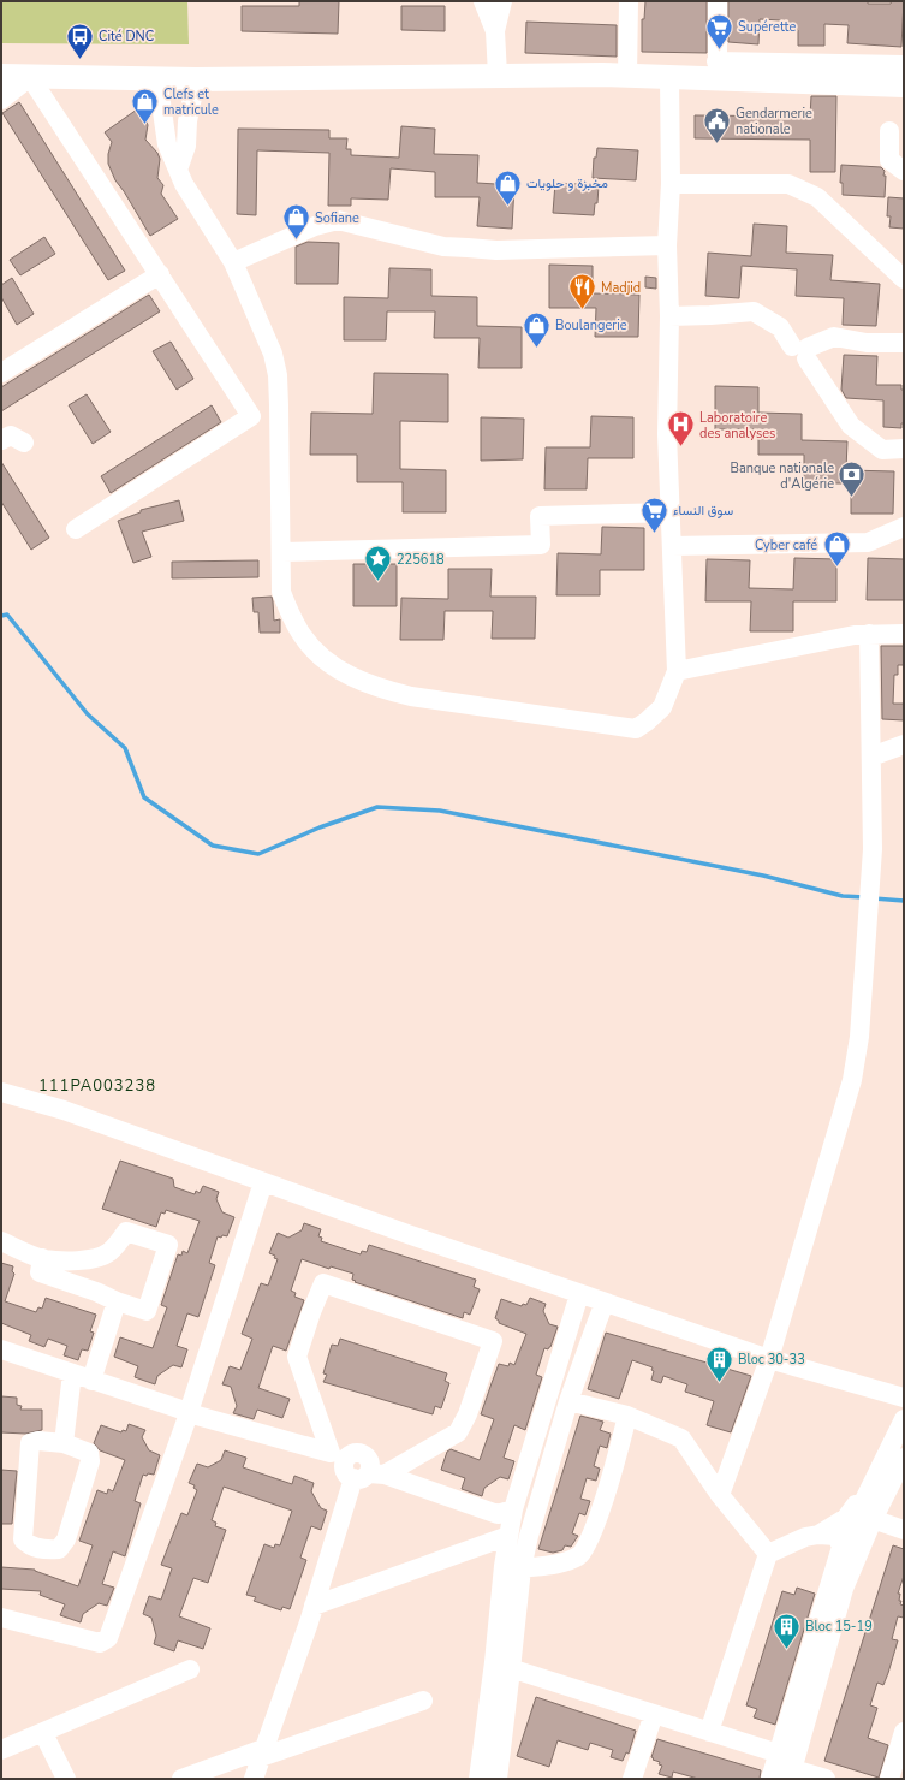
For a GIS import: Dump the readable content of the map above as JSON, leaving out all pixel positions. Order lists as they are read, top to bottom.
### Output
{
  "districts": ["111PA003238"],
  "places": {
    "supermarket": ["Supérette", "سوق النساء"],
    "bus stop": ["Cité DNC"],
    "shop": [
      "Clefs et matricule",
      "مخبزة و حلويات",
      "Sofiane",
      "Boulangerie",
      "Cyber café"
    ],
    "public building": ["Gendarmerie nationale"],
    "restaurant": ["Madjid"],
    "hospital": ["Laboratoire des analyses"],
    "bank": ["Banque nationale d'Algérie"],
    "place": ["225618"],
    "building": ["Bloc 30-33", "Bloc 15-19"]
  }
}
